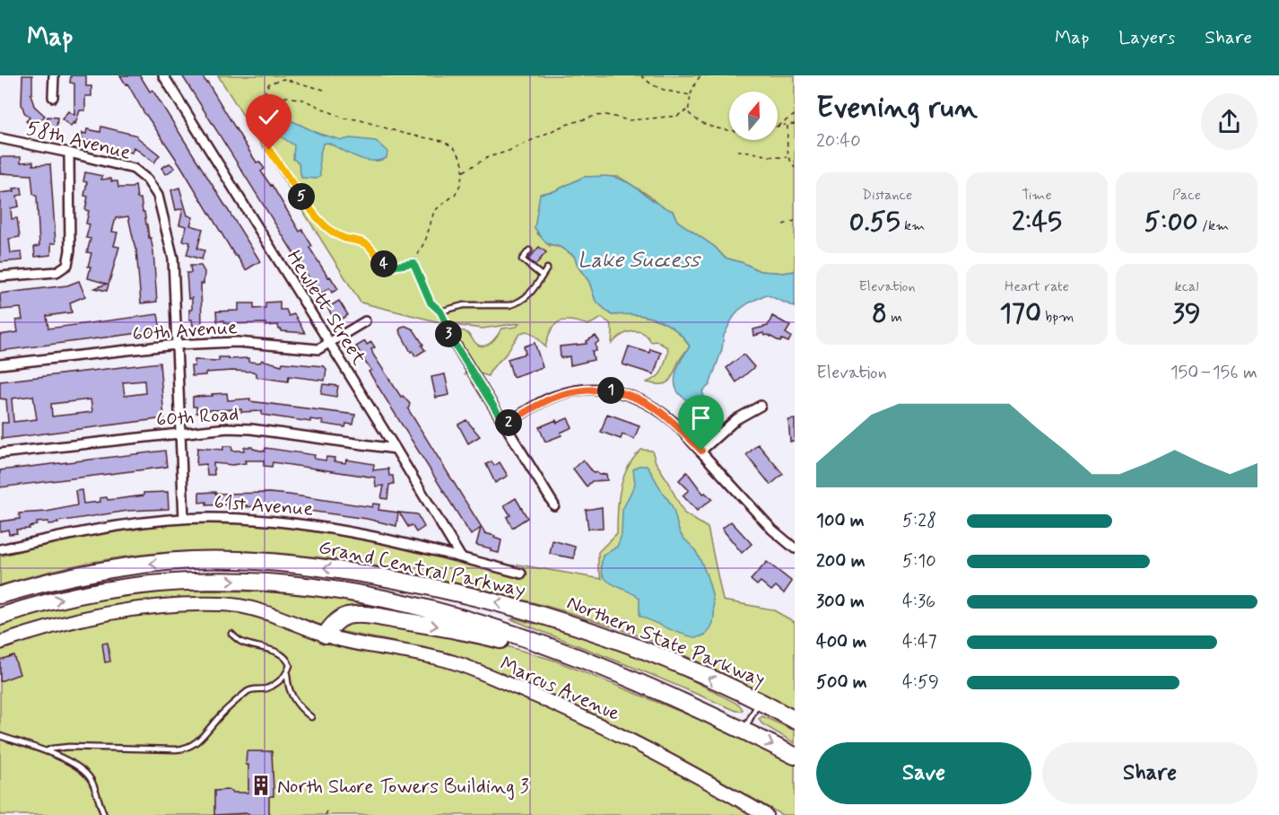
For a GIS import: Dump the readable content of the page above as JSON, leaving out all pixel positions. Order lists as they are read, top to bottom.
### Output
{
  "streets": {
    "highway": ["Grand Central Parkway", "Northern State Parkway"],
    "main road": ["Marcus Avenue"],
    "street": [
      "58th Avenue",
      "Hewlett Street",
      "60th Avenue",
      "60th Road",
      "61st Avenue"
    ]
  },
  "crossings": [
    ["58th Avenue", "60th Avenue"],
    ["Hewlett Street", "60th Avenue"],
    ["Hewlett Street", "60th Road"],
    ["Hewlett Street", "61st Avenue"],
    ["Grand Central Parkway", "Northern State Parkway"]
  ],
  "water": ["Lake Success"],
  "places": {
    "building": ["North Shore Towers Building 3"]
  },
  "north": "top",
  "page": {
    "header": "Map",
    "nav": ["Map", "Layers", "Share"],
    "heading": ["Evening run", "20:40"],
    "stats": [
      ["Distance", "0.55 km"],
      ["Time", "2:45"],
      ["Pace", "5:00 /km"],
      ["Elevation", "8 m"],
      ["Heart rate", "170 bpm"],
      ["kcal", "39"]
    ],
    "pins": [
      "5",
      "4",
      "3",
      "1",
      "2"
    ],
    "chart": ["Elevation", "150–156 m"],
    "list": [
      {
        "name": "100 m",
        "note": "5:28"
      },
      {
        "name": "200 m",
        "note": "5:10"
      },
      {
        "name": "300 m",
        "note": "4:36"
      },
      {
        "name": "400 m",
        "note": "4:47"
      },
      {
        "name": "500 m",
        "note": "4:59"
      }
    ],
    "buttons": ["Save", "Share"]
  }
}
